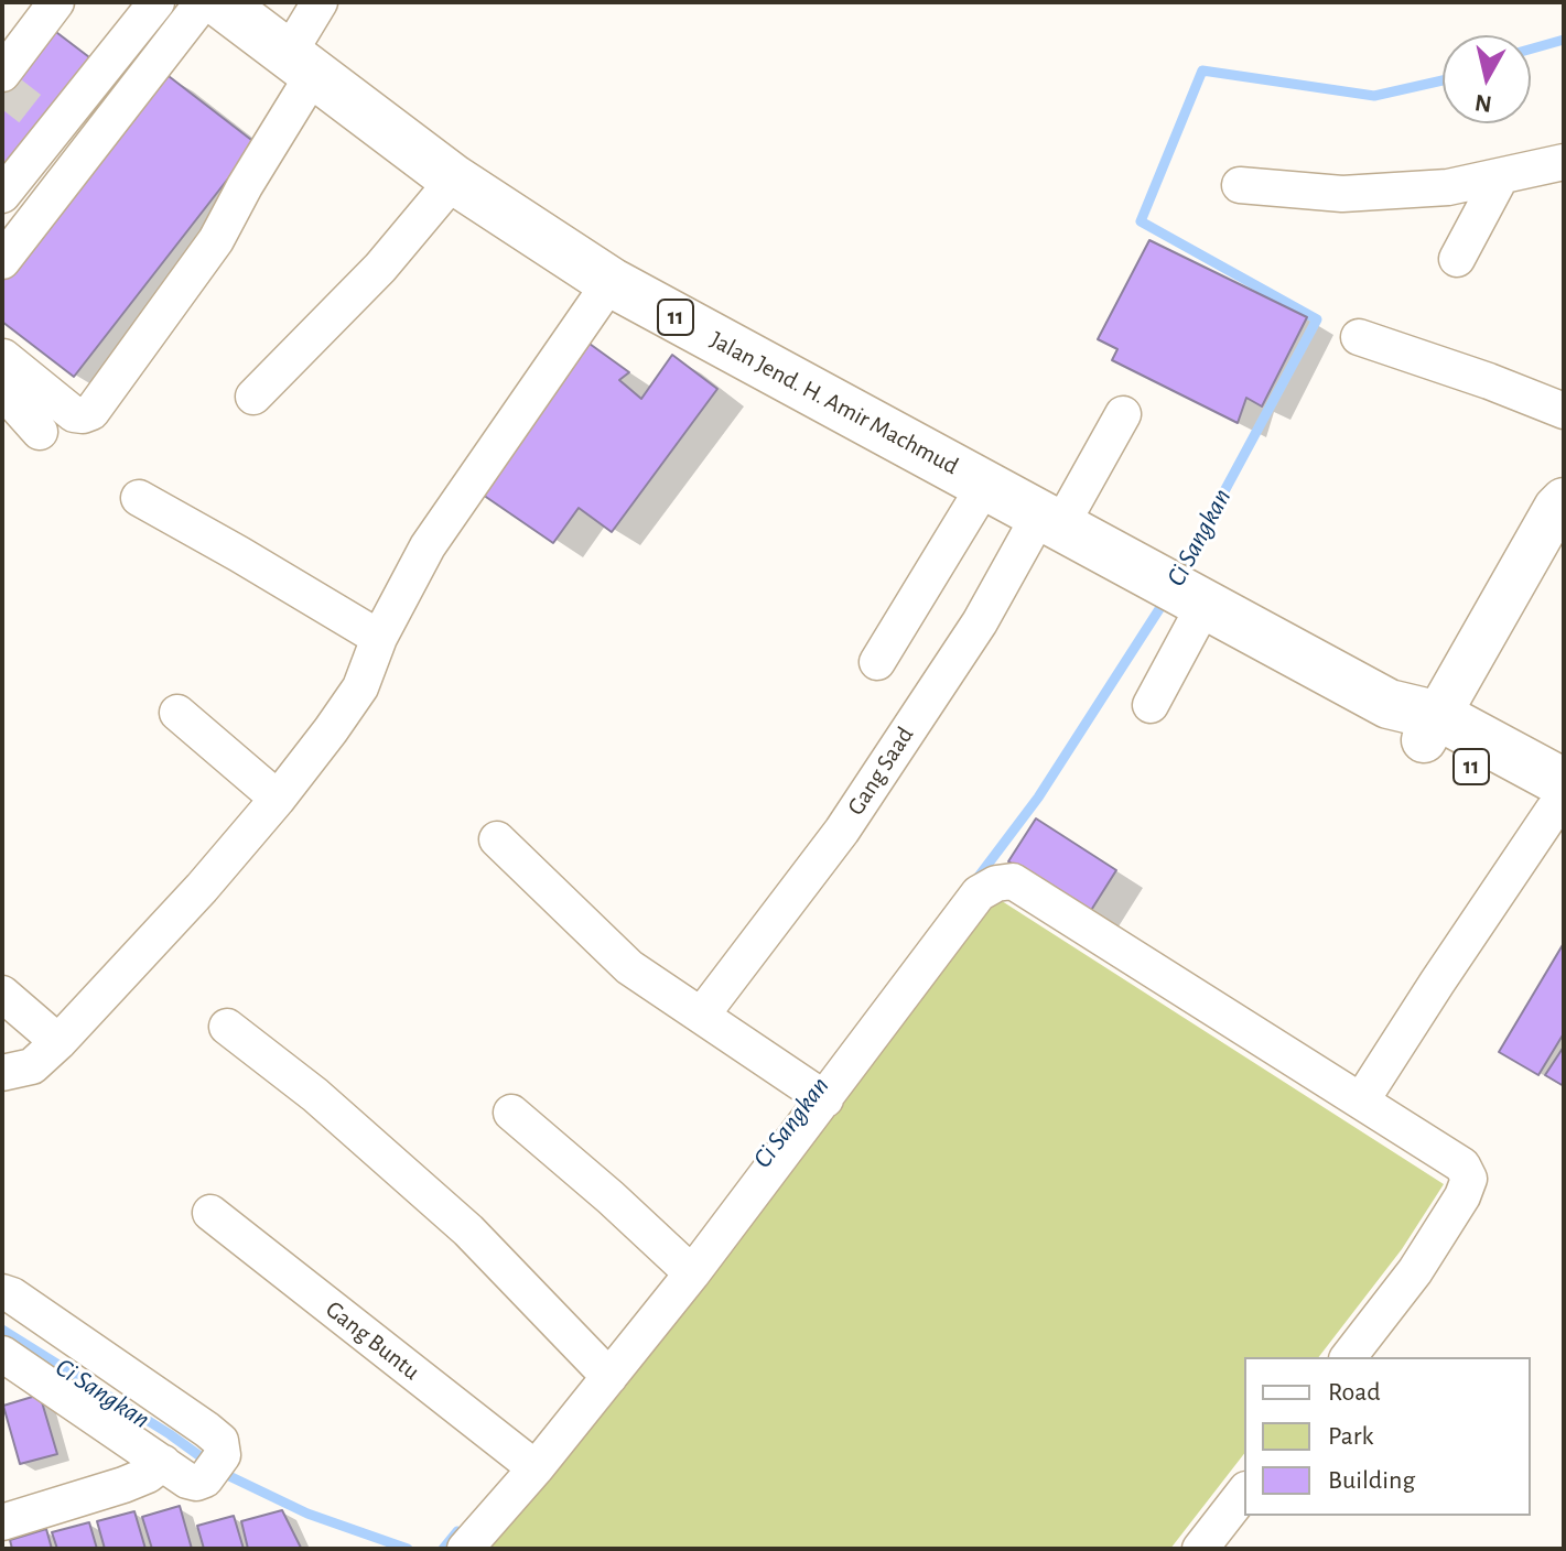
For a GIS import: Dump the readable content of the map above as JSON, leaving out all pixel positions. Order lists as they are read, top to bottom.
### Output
{
  "streets": {
    "highway": ["11", "Jalan Jend. H. Amir Machmud"],
    "street": ["Gang Saad", "Gang Buntu"]
  },
  "crossings": [
    ["Jalan Jend. H. Amir Machmud", "Gang Saad"]
  ],
  "water": ["Ci Sangkan"],
  "legend": ["Road", "Park", "Building"],
  "north": "bottom"
}
